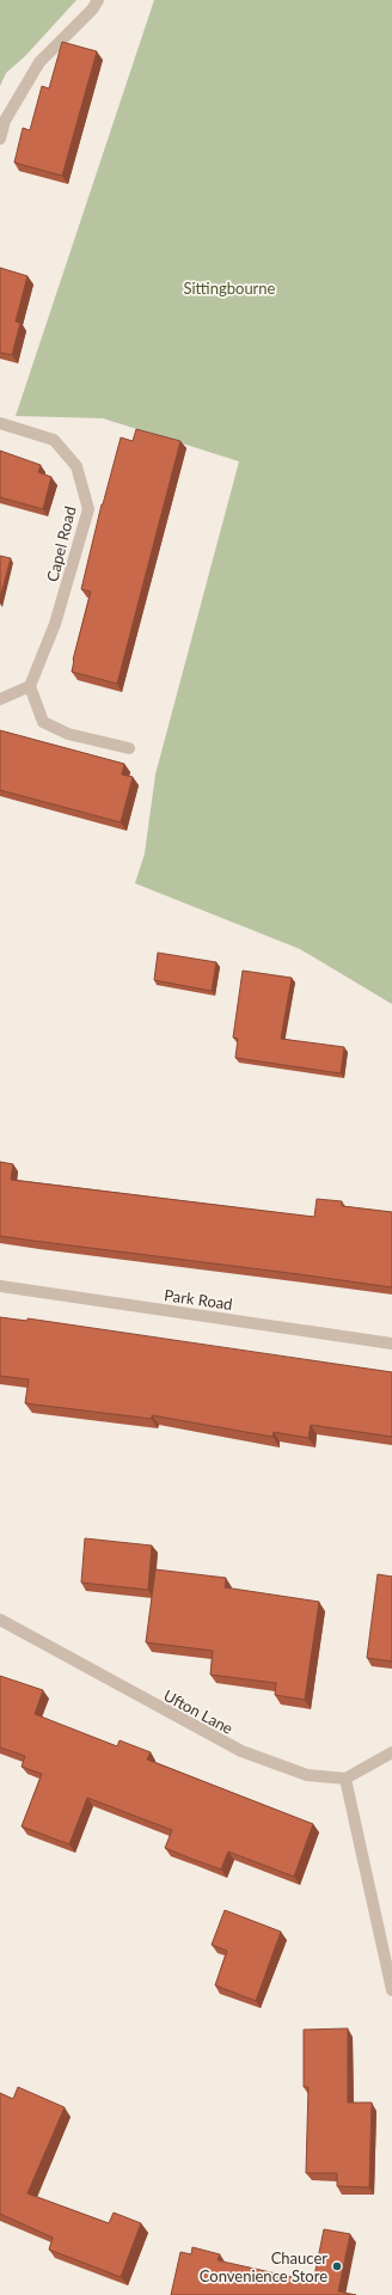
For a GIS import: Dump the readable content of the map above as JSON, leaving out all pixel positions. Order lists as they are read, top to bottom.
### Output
{
  "streets": {
    "street": ["Capel Road", "Park Road", "Ufton Lane"]
  },
  "parks": ["Sittingbourne"],
  "places": ["Chaucer Convenience Store"]
}
